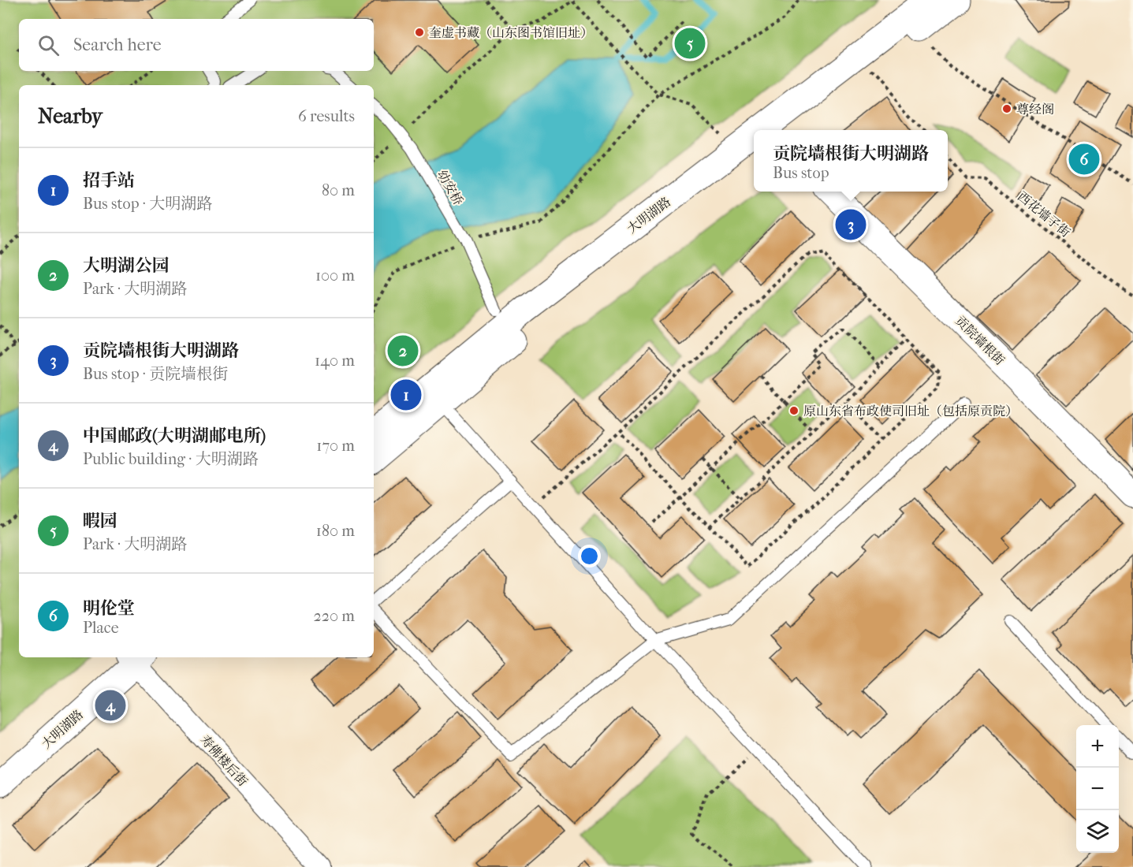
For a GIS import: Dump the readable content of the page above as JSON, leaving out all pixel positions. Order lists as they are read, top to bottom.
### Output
{
  "streets": {
    "main road": ["大明湖路"],
    "street": ["贡院墙根街", "寿佛楼后街"],
    "lane": ["幼安桥"],
    "path": ["西花墙子街"]
  },
  "crossings": [
    ["大明湖路", "寿佛楼后街"]
  ],
  "places": ["奎虚书藏（山东图书馆旧址）", "尊经阁", "原山东省布政使司旧址（包括原贡院）"],
  "page": {
    "search": "Search here",
    "pins": [
      "5",
      "6",
      "3",
      "2",
      "1",
      "4"
    ],
    "heading": ["Nearby", "6 results"],
    "popup": ["贡院墙根街大明湖路", "Bus stop"],
    "list": [
      {
        "mark": "1",
        "name": "招手站",
        "note": "Bus stop · 大明湖路",
        "value": "80 m"
      },
      {
        "mark": "2",
        "name": "大明湖公园",
        "note": "Park · 大明湖路",
        "value": "100 m"
      },
      {
        "mark": "3",
        "name": "贡院墙根街大明湖路",
        "note": "Bus stop · 贡院墙根街",
        "value": "140 m"
      },
      {
        "mark": "4",
        "name": "中国邮政(大明湖邮电所)",
        "note": "Public building · 大明湖路",
        "value": "170 m"
      },
      {
        "mark": "5",
        "name": "暇园",
        "note": "Park · 大明湖路",
        "value": "180 m"
      },
      {
        "mark": "6",
        "name": "明伦堂",
        "note": "Place",
        "value": "220 m"
      }
    ],
    "map_buttons": ["+", "−"]
  }
}
